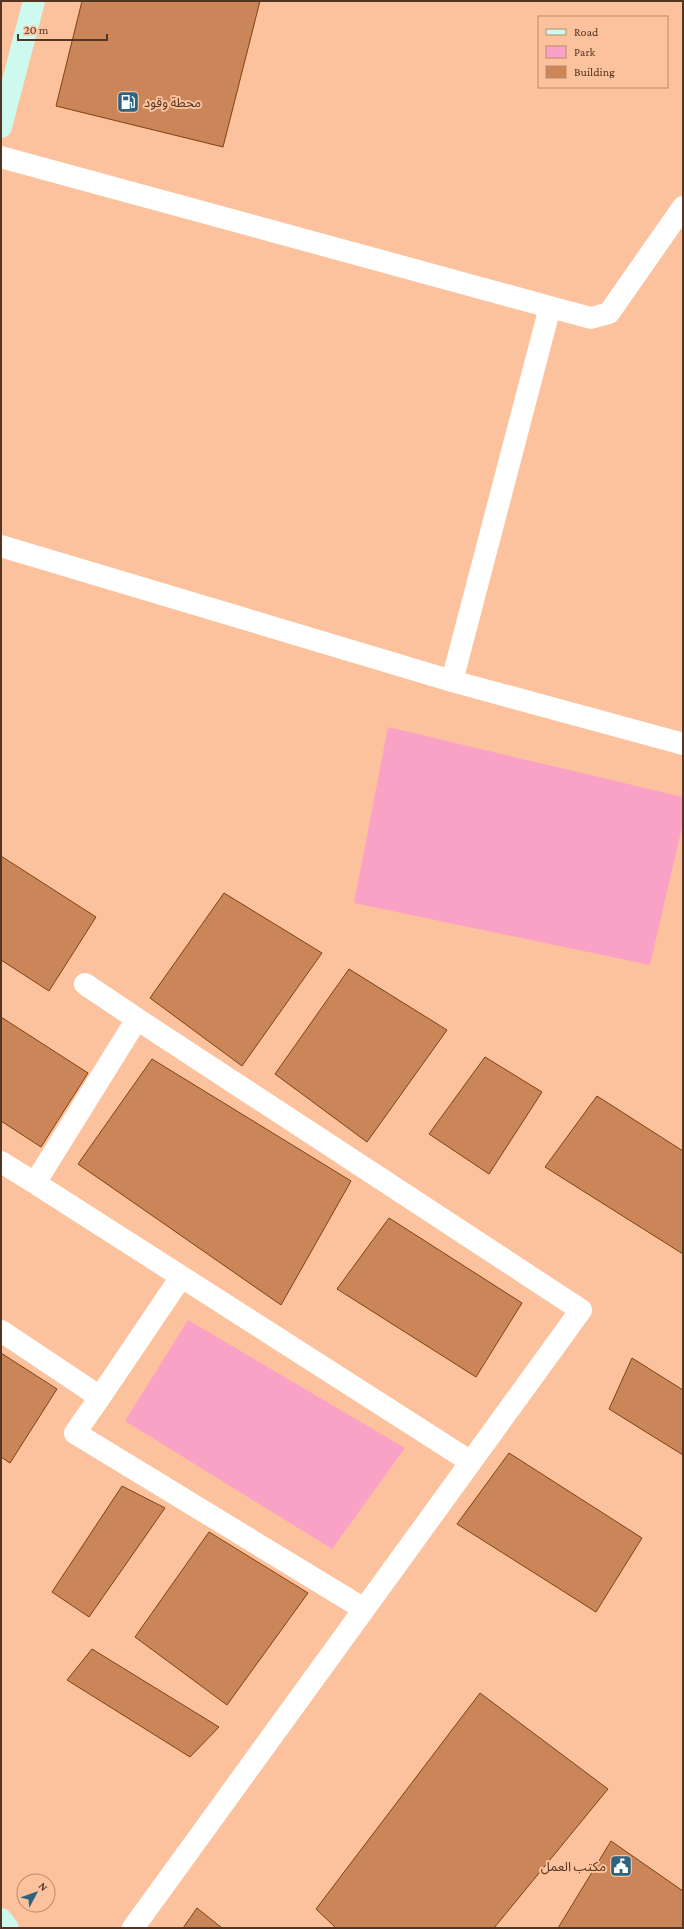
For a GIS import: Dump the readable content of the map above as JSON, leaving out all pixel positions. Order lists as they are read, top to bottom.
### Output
{
  "places": {
    "fuel station": ["محطة وقود"],
    "public building": ["مكتب العمل"]
  },
  "legend": ["Road", "Park", "Building"],
  "scale_bar": "20 m",
  "north": "top right"
}
